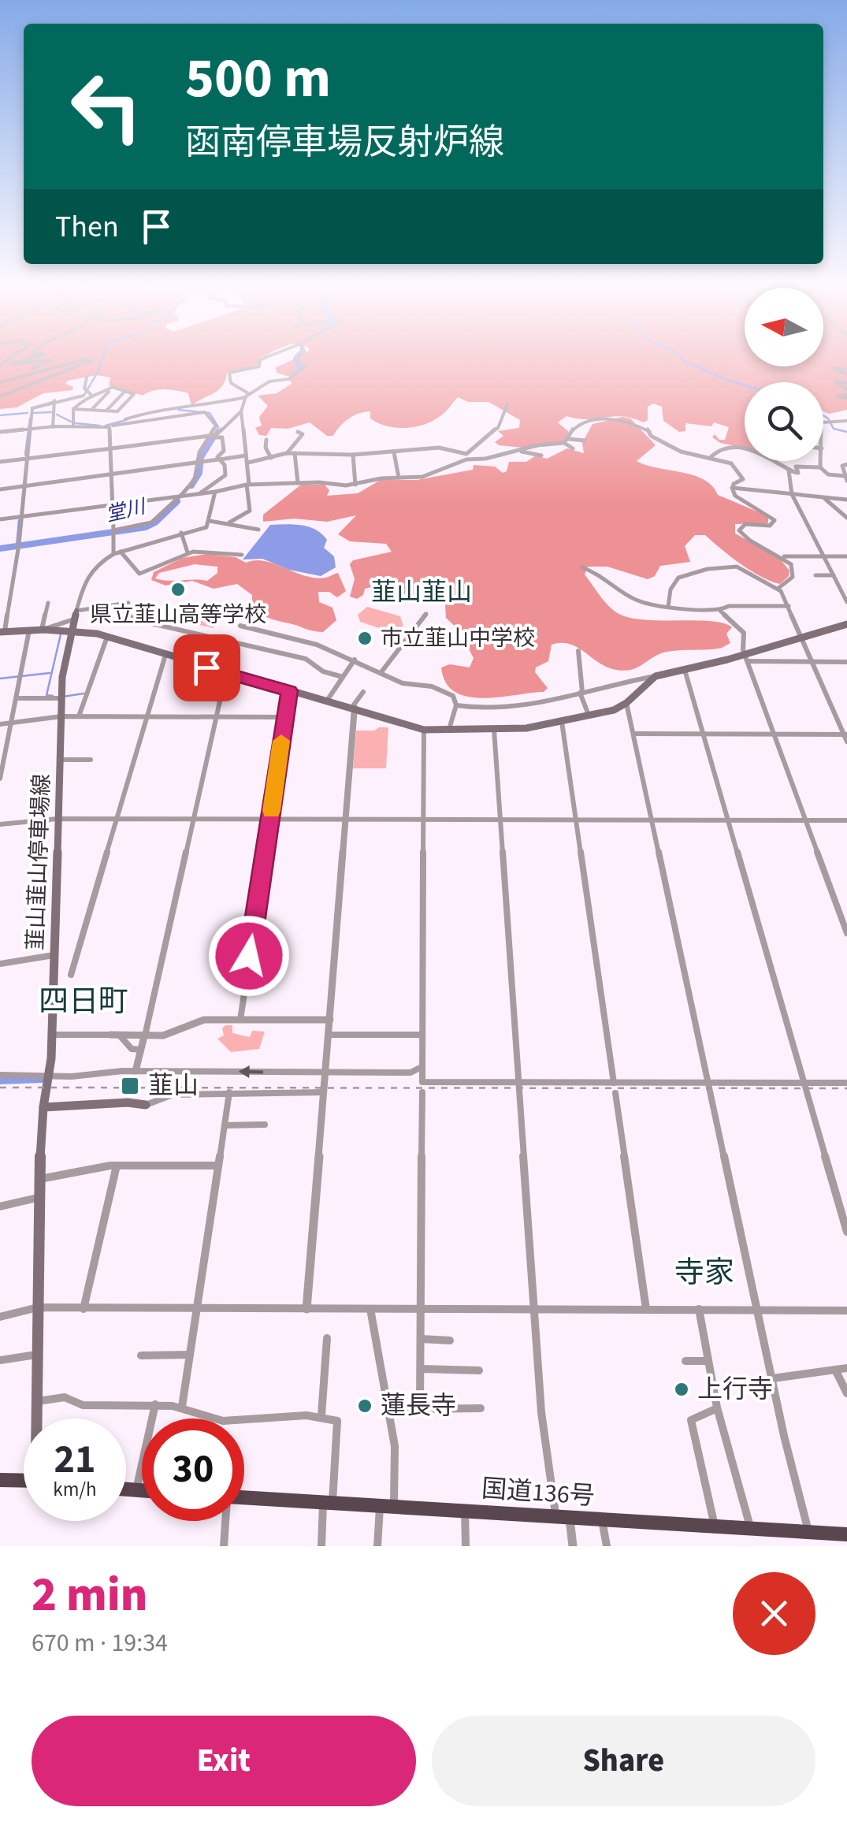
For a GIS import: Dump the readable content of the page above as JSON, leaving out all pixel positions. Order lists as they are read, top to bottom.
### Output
{
  "streets": {
    "highway": ["国道136号"],
    "main road": ["韮山韮山停車場線"]
  },
  "districts": ["韮山韮山", "四日町", "寺家"],
  "water": ["堂川"],
  "places": {
    "other": [
      "県立韮山高等学校",
      "市立韮山中学校",
      "上行寺",
      "蓮長寺"
    ],
    "transit": ["韮山"]
  },
  "north": "left",
  "page": {
    "turn": ["500 m", "函南停車場反射炉線"],
    "then": "Then",
    "speed": "21 km/h",
    "limit": "30",
    "heading": ["2 min", "670 m · 19:34"],
    "buttons": ["Exit", "Share"]
  }
}
